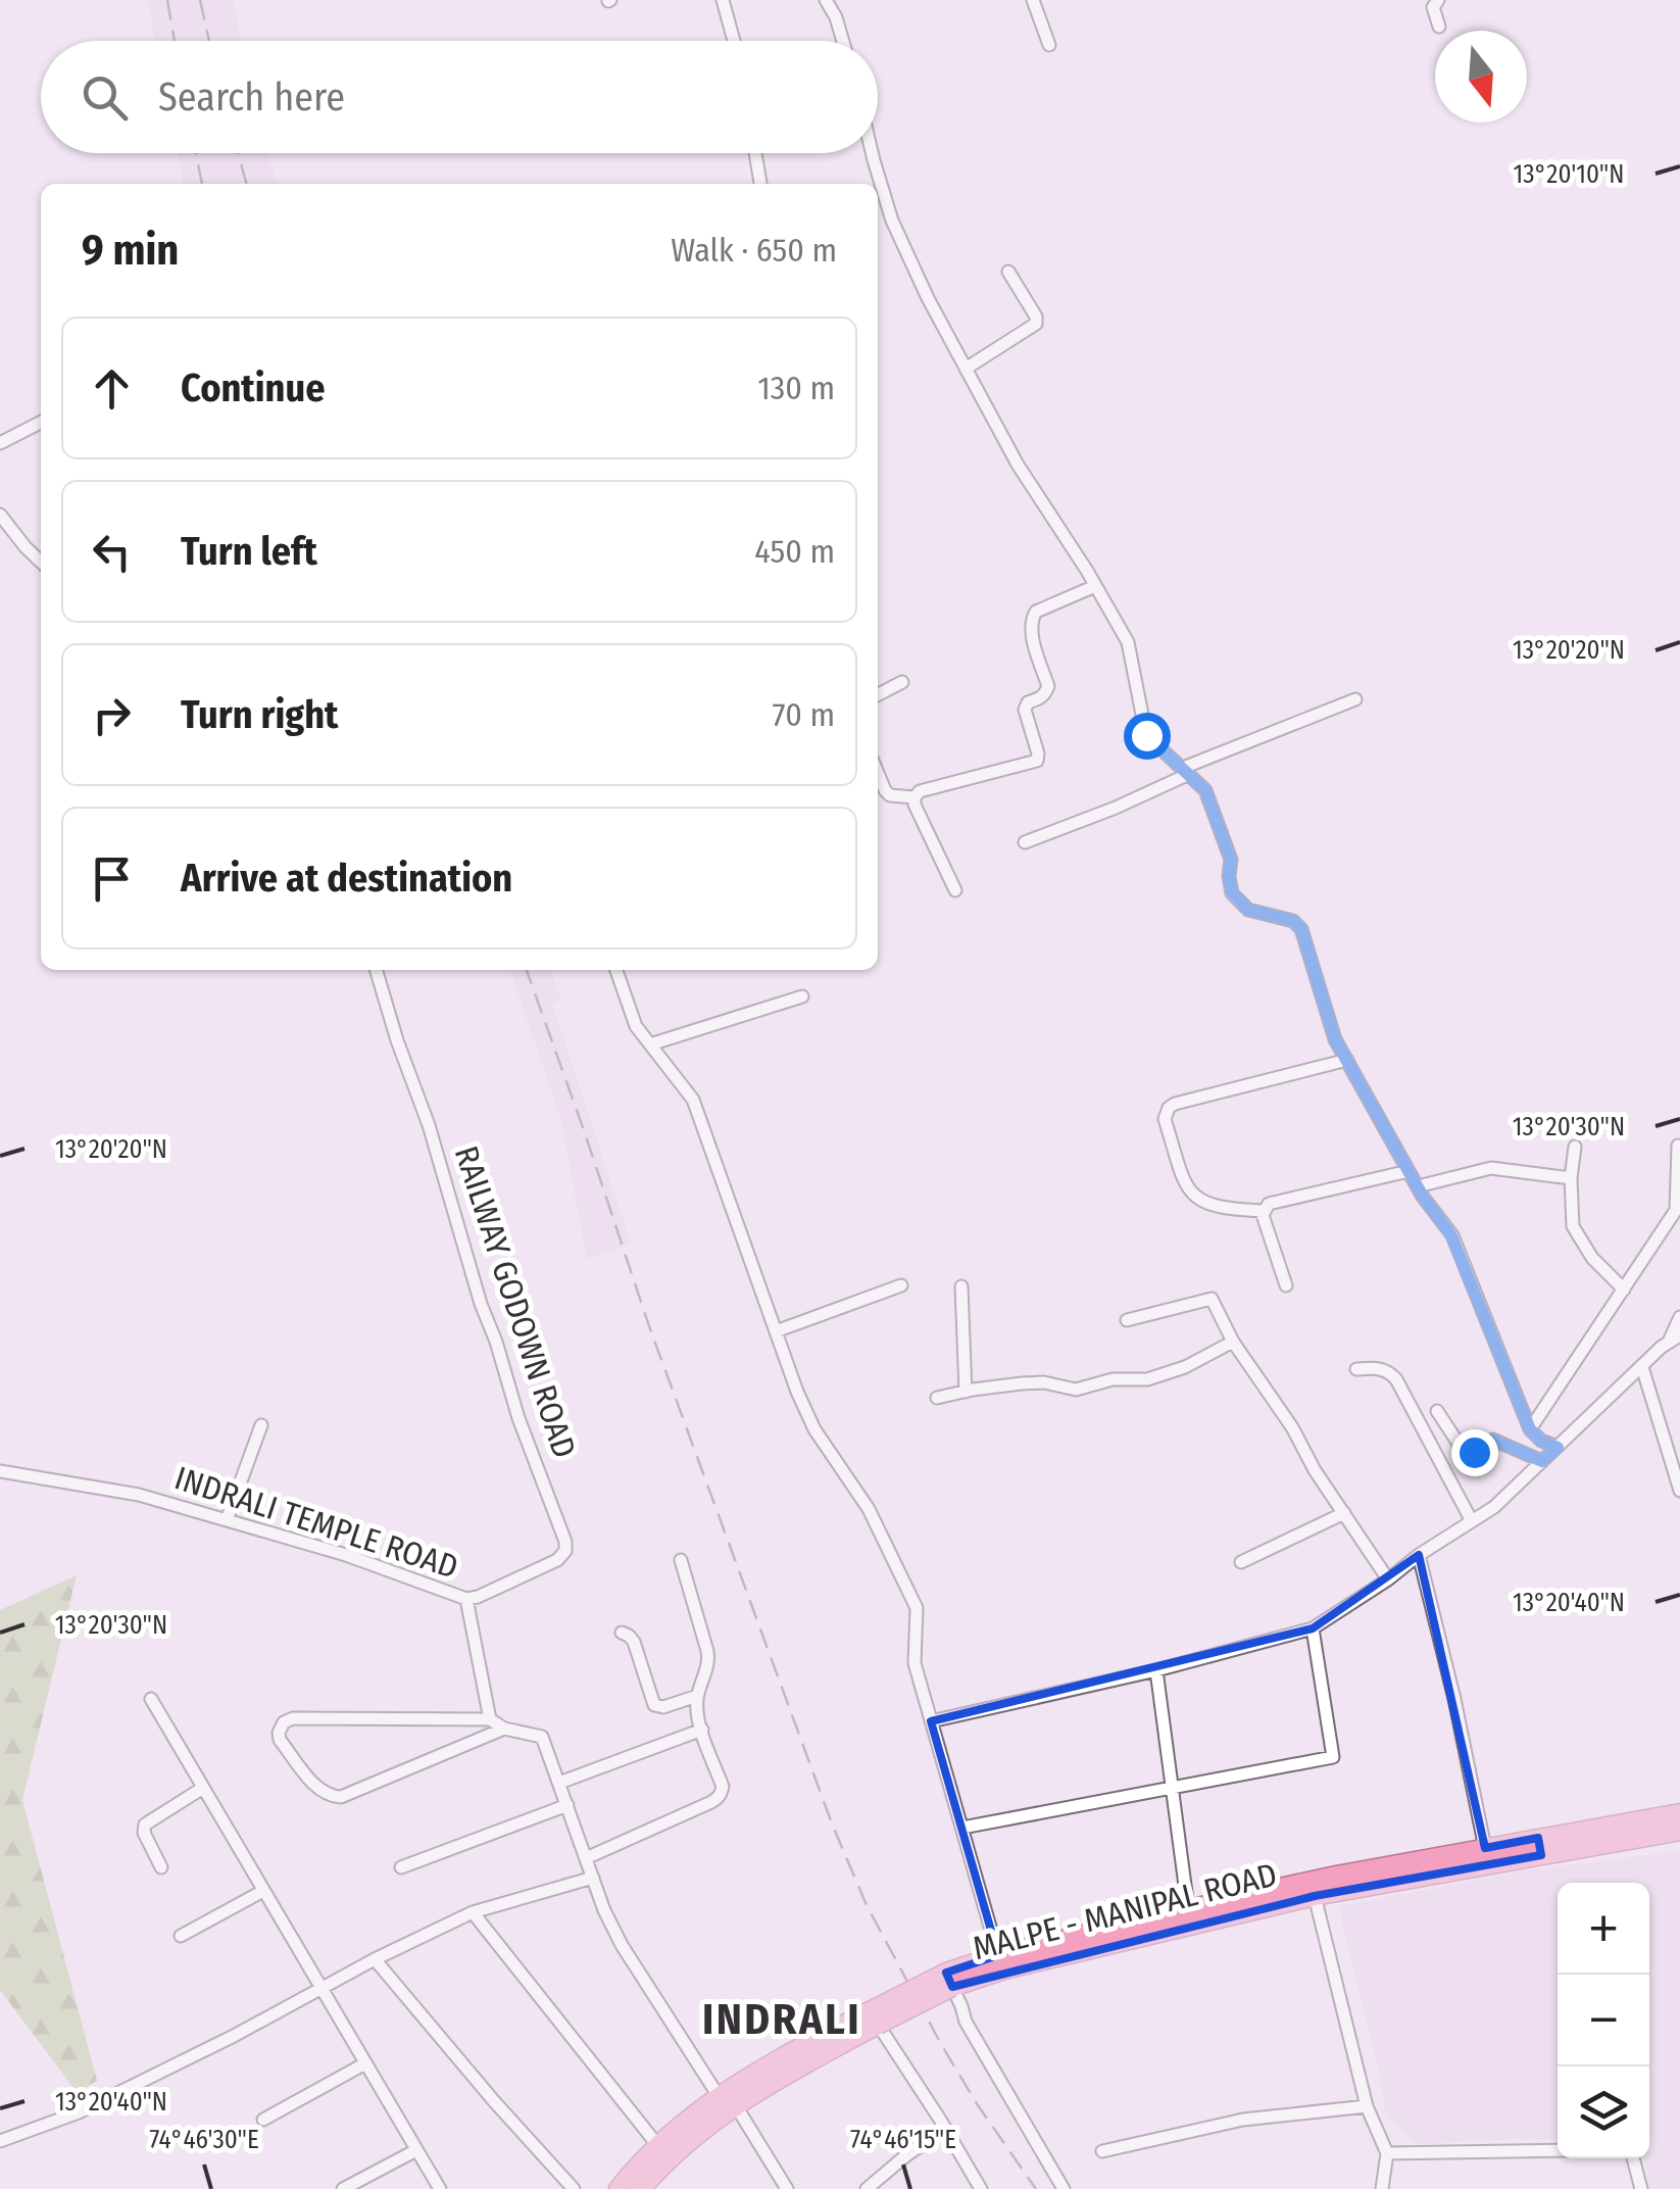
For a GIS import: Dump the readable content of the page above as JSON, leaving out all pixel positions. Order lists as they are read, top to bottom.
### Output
{
  "streets": {
    "highway": ["MALPE - MANIPAL ROAD"],
    "street": ["RAILWAY GODOWN ROAD", "INDRALI TEMPLE ROAD"]
  },
  "crossings": [
    ["RAILWAY GODOWN ROAD", "INDRALI TEMPLE ROAD"]
  ],
  "districts": ["INDRALI"],
  "north": "bottom",
  "page": {
    "search": "Search here",
    "heading": ["9 min", "Walk · 650 m"],
    "list": [
      ["Continue", "130 m"],
      ["Turn left", "450 m"],
      ["Turn right", "70 m"],
      "Arrive at destination"
    ],
    "map_buttons": ["+", "−"]
  },
  "coordinates": [
    "13°20'10\"N",
    "13°20'20\"N",
    "13°20'30\"N",
    "13°20'40\"N",
    "74°46'30\"E",
    "74°46'15\"E"
  ]
}
